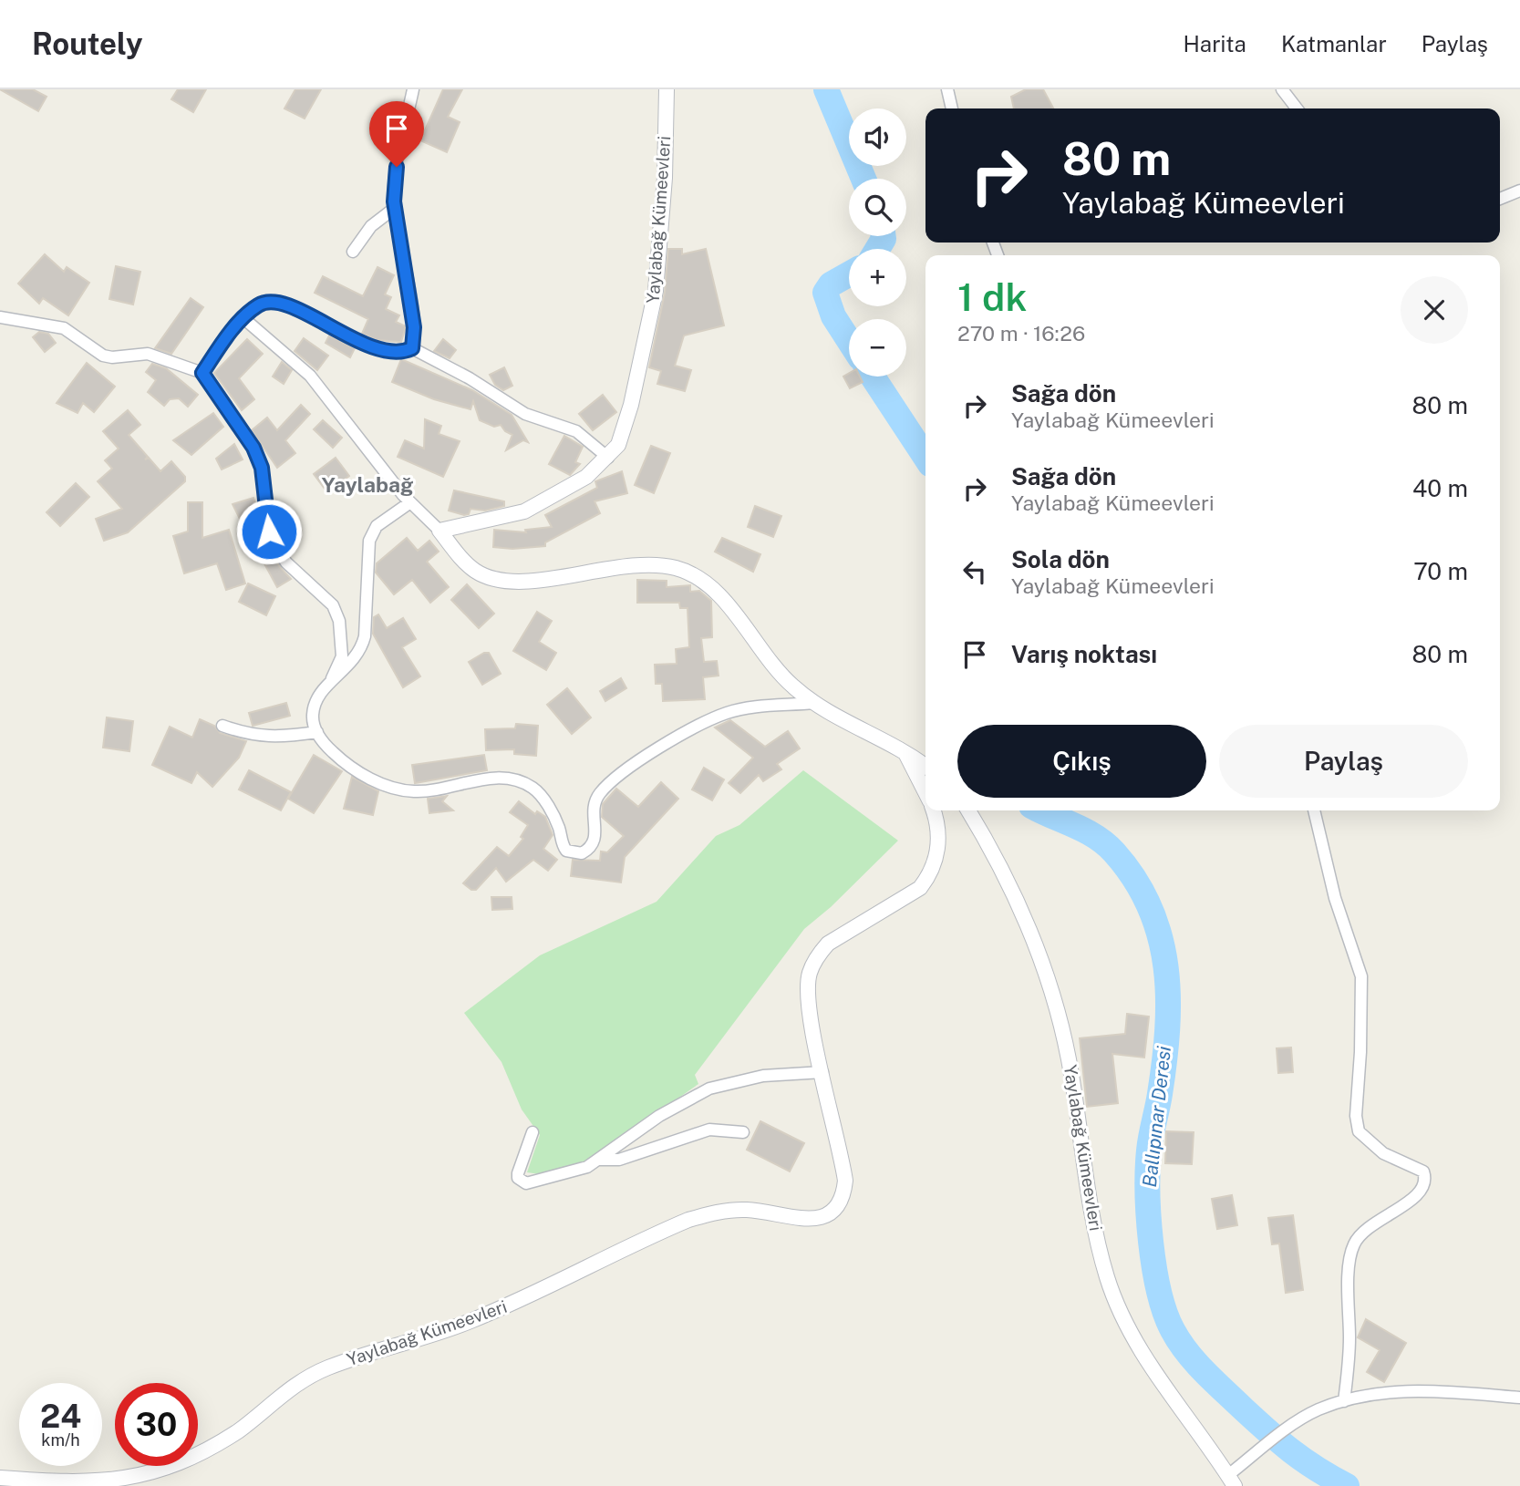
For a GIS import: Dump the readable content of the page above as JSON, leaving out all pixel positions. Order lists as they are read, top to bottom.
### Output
{
  "streets": {
    "street": ["Yaylabağ Kümeevleri"]
  },
  "districts": ["Yaylabağ"],
  "water": ["Ballıpınar Deresi"],
  "page": {
    "header": "Routely",
    "nav": ["Harita", "Katmanlar", "Paylaş"],
    "map_buttons": ["+", "−"],
    "turn": ["80 m", "Yaylabağ Kümeevleri"],
    "heading": ["1 dk", "270 m · 16:26"],
    "list": [
      {
        "name": "Sağa dön",
        "note": "Yaylabağ Kümeevleri",
        "value": "80 m"
      },
      {
        "name": "Sağa dön",
        "note": "Yaylabağ Kümeevleri",
        "value": "40 m"
      },
      {
        "name": "Sola dön",
        "note": "Yaylabağ Kümeevleri",
        "value": "70 m"
      },
      {
        "name": "Varış noktası",
        "value": "80 m"
      }
    ],
    "buttons": ["Çıkış", "Paylaş"],
    "speed": "24 km/h",
    "limit": "30"
  }
}
